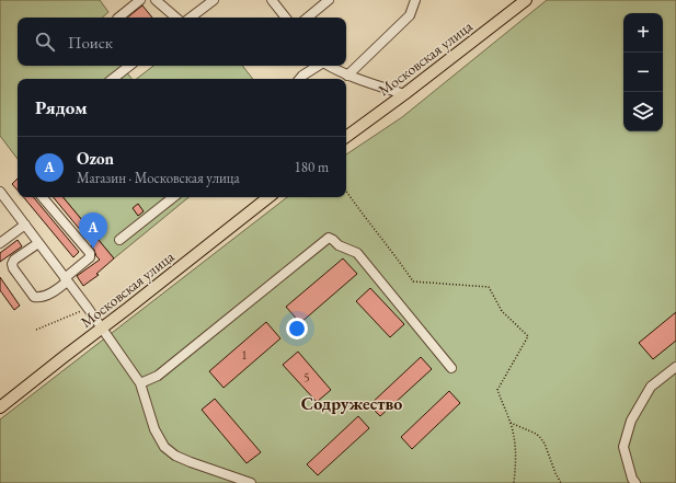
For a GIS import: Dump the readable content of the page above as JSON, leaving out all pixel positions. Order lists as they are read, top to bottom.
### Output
{
  "streets": {
    "main road": ["Московская улица"]
  },
  "districts": ["Содружество"],
  "house_numbers": ["1", "5"],
  "page": {
    "map_buttons": ["+", "−"],
    "search": "Поиск",
    "heading": "Рядом",
    "list": [
      {
        "mark": "A",
        "name": "Ozon",
        "note": "Магазин · Московская улица",
        "value": "180 m"
      }
    ],
    "pins": "A"
  }
}
